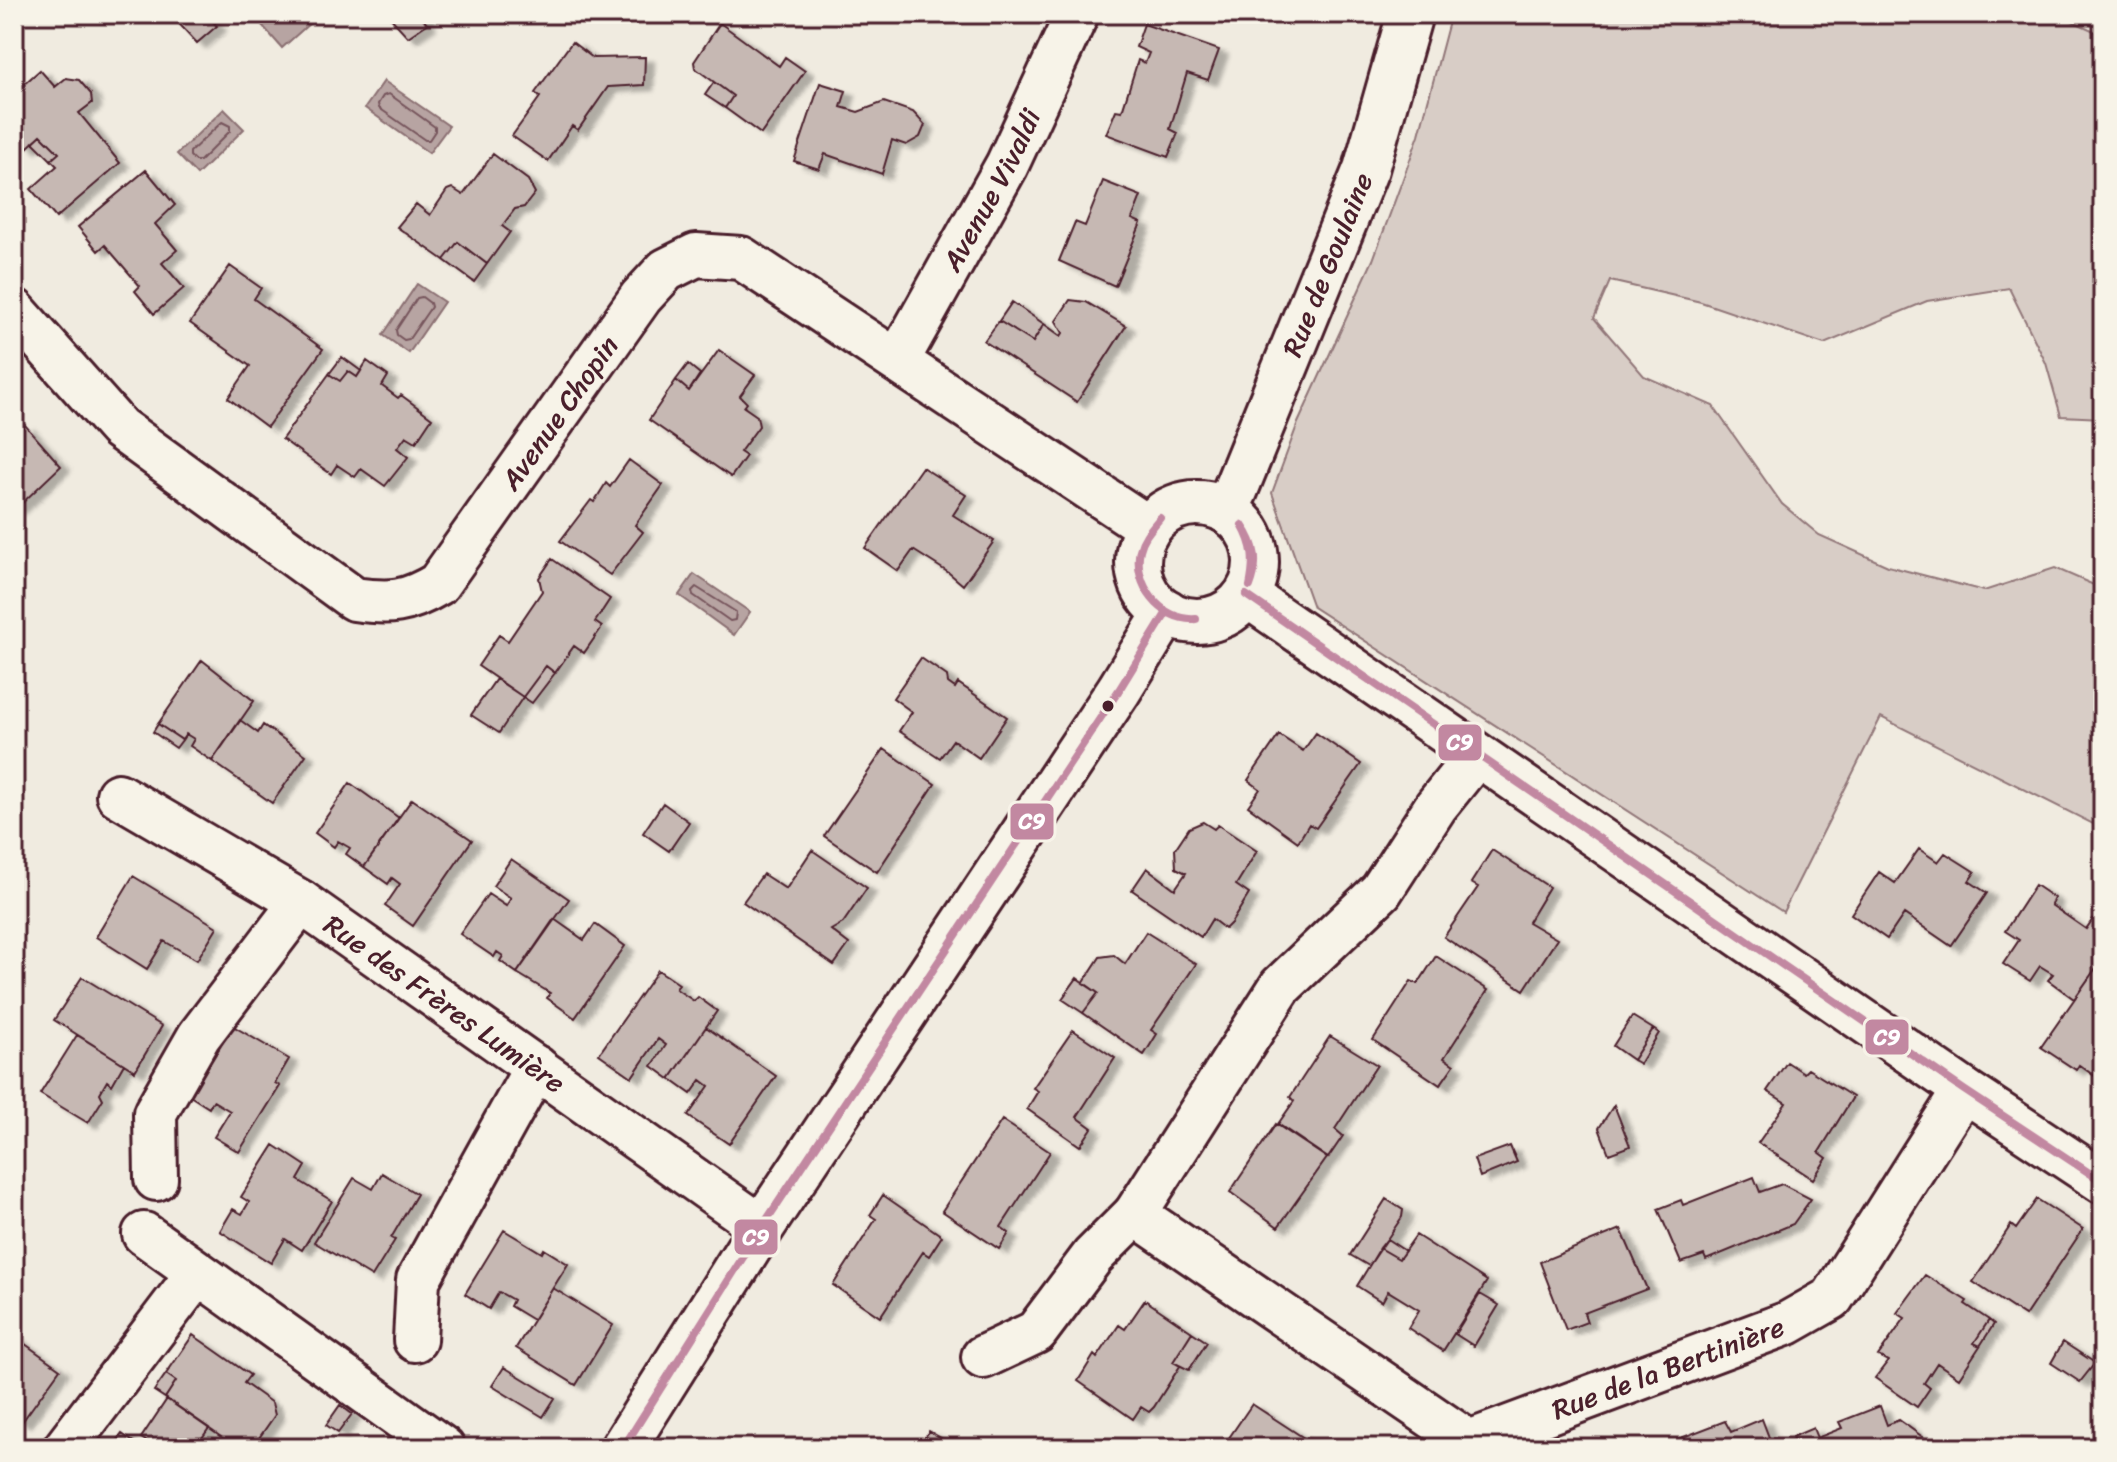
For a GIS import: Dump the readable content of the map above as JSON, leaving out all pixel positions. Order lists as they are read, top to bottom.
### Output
{
  "streets": {
    "street": [
      "Avenue Vivaldi",
      "Rue de Goulaine",
      "Avenue Chopin",
      "Rue des Frères Lumière",
      "Rue de la Bertinière"
    ]
  },
  "crossings": [
    ["Avenue Vivaldi", "Avenue Chopin"],
    ["Rue de Goulaine", "Avenue Chopin"]
  ],
  "lines": ["transit line C9"]
}
